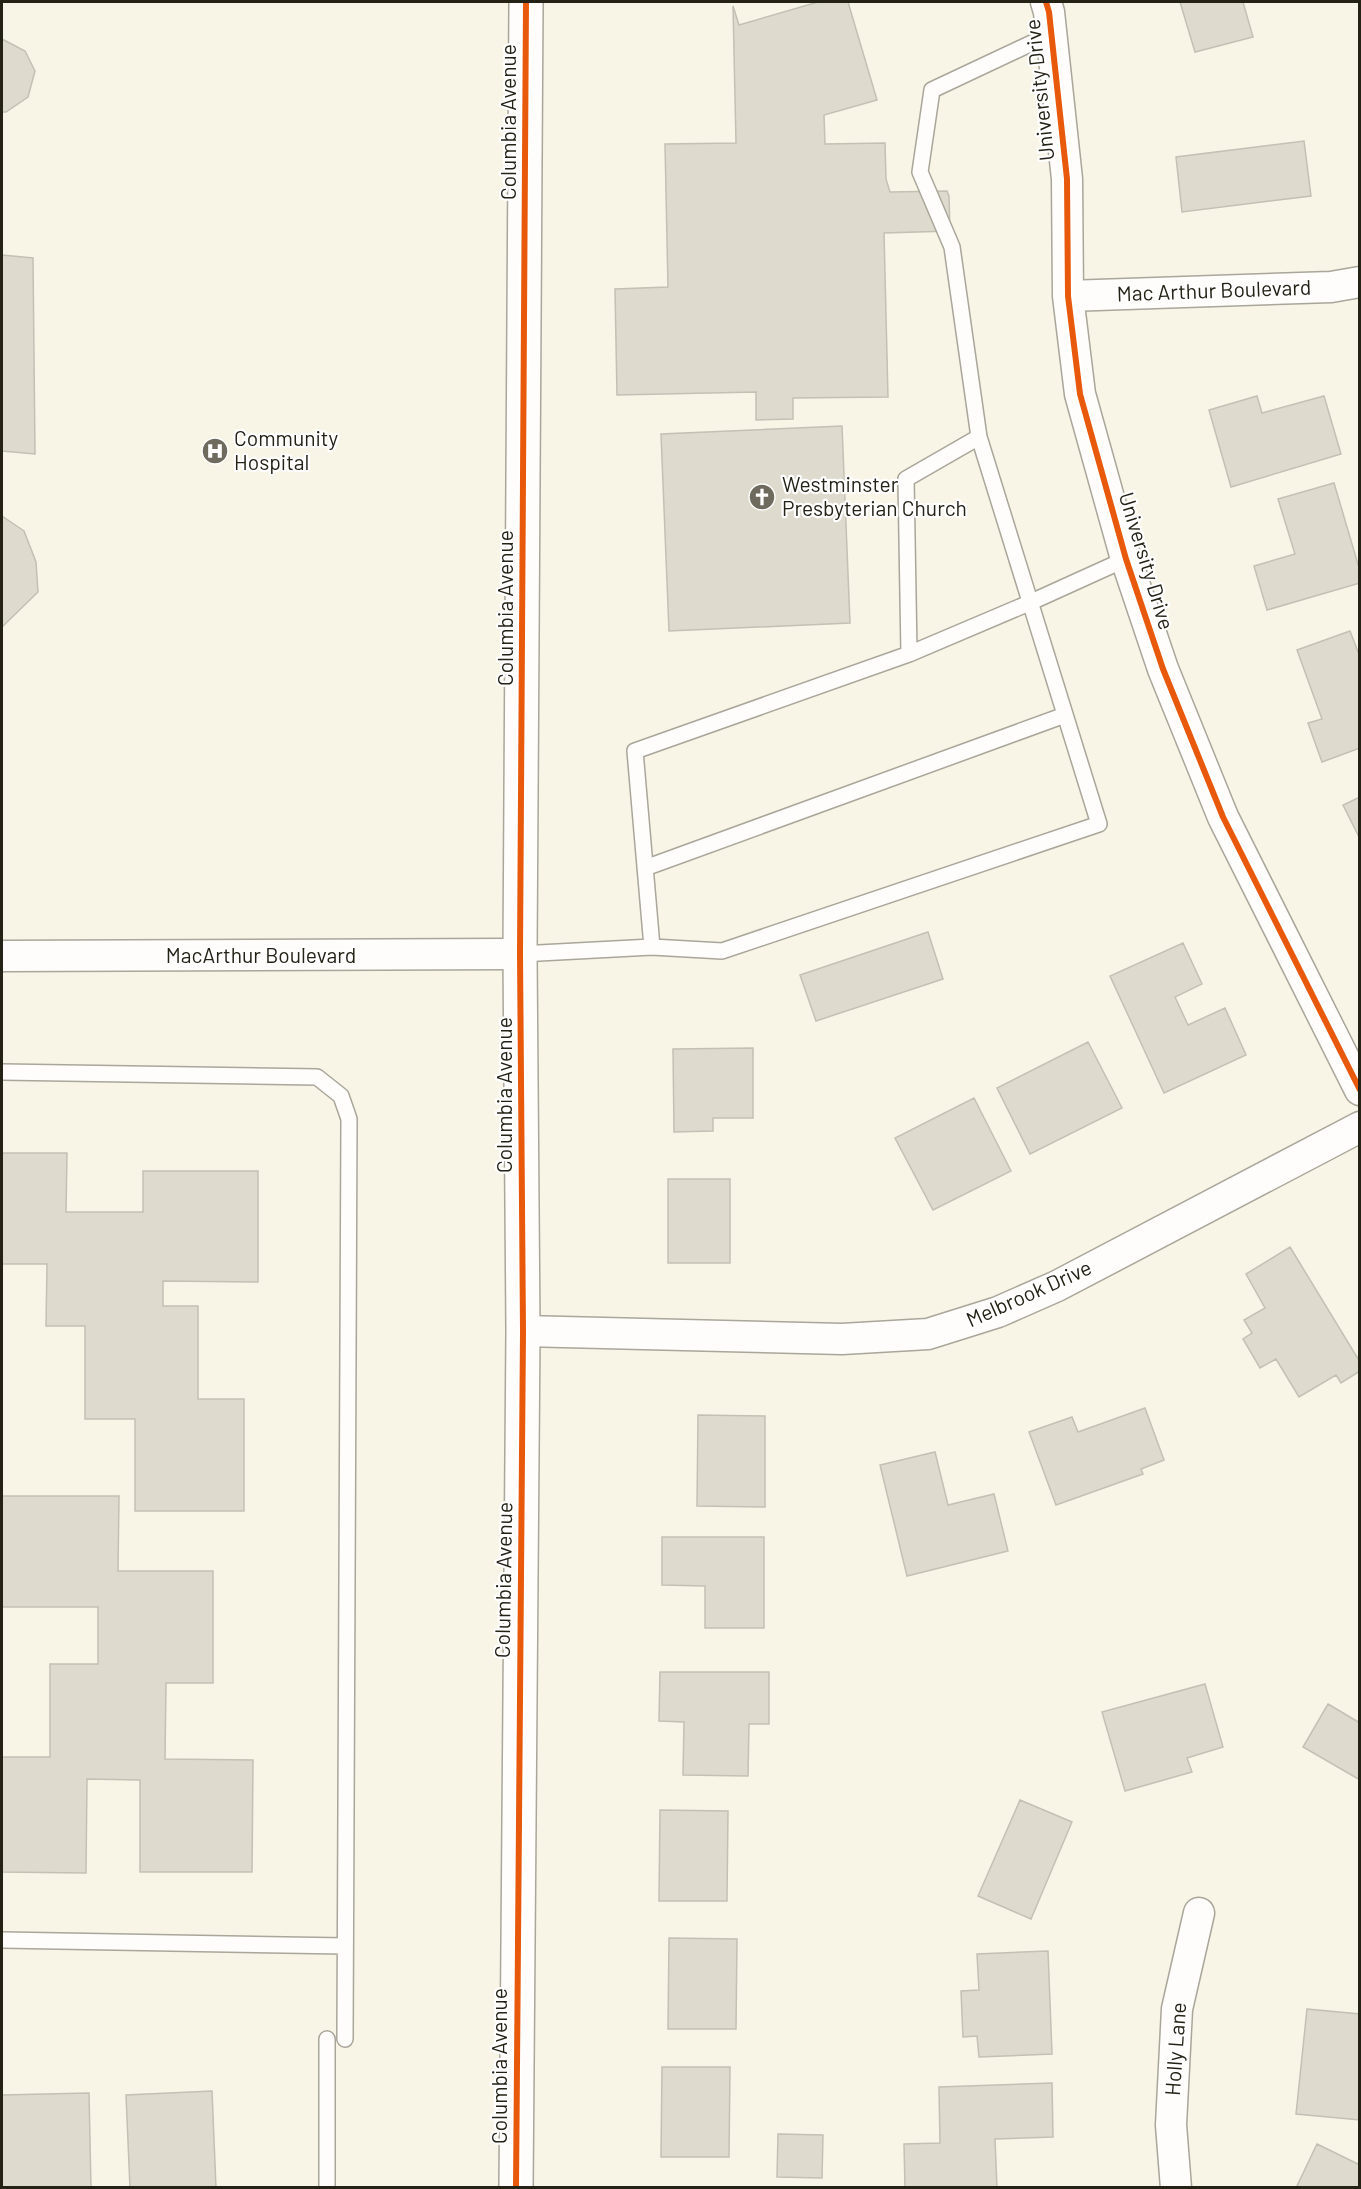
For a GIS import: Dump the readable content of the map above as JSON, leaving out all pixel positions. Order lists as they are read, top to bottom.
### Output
{
  "streets": {
    "street": [
      "University Drive",
      "Columbia Avenue",
      "Mac Arthur Boulevard",
      "MacArthur Boulevard",
      "Melbrook Drive",
      "Holly Lane"
    ]
  },
  "crossings": [
    ["University Drive", "Mac Arthur Boulevard"],
    ["Columbia Avenue", "MacArthur Boulevard"],
    ["Columbia Avenue", "Melbrook Drive"]
  ],
  "places": {
    "hospital": ["Community Hospital"],
    "church": ["Westminster Presbyterian Church"]
  }
}
